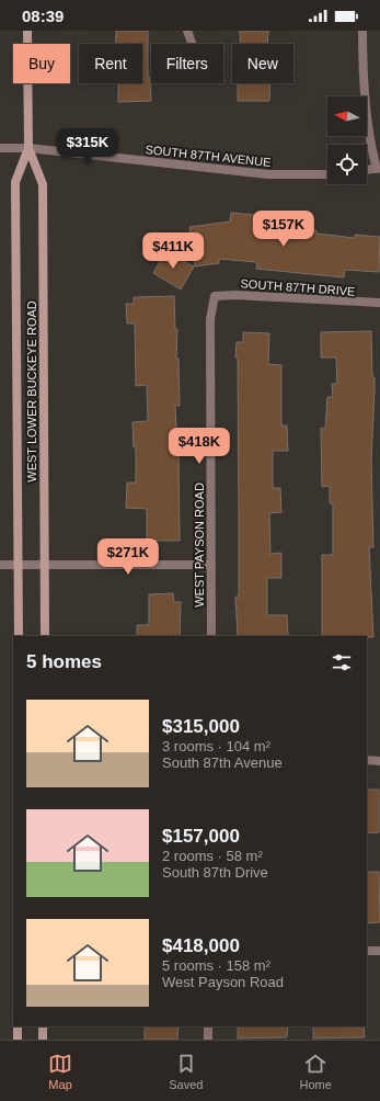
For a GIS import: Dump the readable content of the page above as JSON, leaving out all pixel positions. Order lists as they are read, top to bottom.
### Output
{
  "streets": {
    "main road": ["WEST LOWER BUCKEYE ROAD"],
    "street": ["SOUTH 87TH AVENUE", "SOUTH 87TH DRIVE", "WEST PAYSON ROAD"]
  },
  "crossings": [
    ["SOUTH 87TH AVENUE", "WEST LOWER BUCKEYE ROAD"],
    ["SOUTH 87TH DRIVE", "WEST PAYSON ROAD"]
  ],
  "north": "left",
  "page": {
    "status": "08:39",
    "chip": [
      "Buy",
      "Rent",
      "Filters",
      "New"
    ],
    "price": [
      "$315K",
      "$157K",
      "$411K",
      "$418K",
      "$271K"
    ],
    "heading": "5 homes",
    "list": [
      {
        "name": "$315,000",
        "note": "3 rooms · 104 m² · South 87th Avenue"
      },
      {
        "name": "$157,000",
        "note": "2 rooms · 58 m² · South 87th Drive"
      },
      {
        "name": "$418,000",
        "note": "5 rooms · 158 m² · West Payson Road"
      }
    ],
    "tabs": ["Map", "Saved", "Home"]
  }
}
